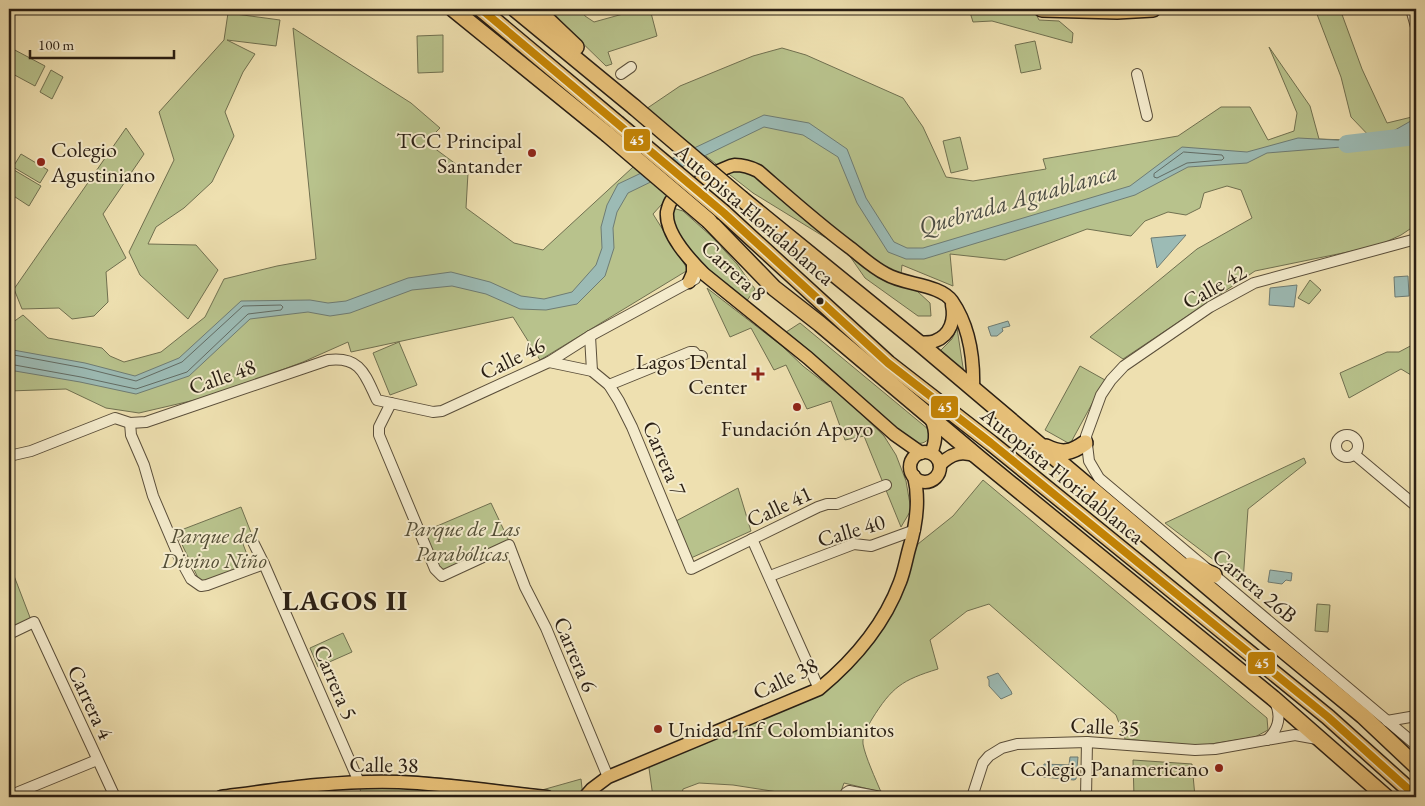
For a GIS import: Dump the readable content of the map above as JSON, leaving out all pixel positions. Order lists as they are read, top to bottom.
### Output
{
  "streets": {
    "highway": ["Autopista Floridablanca"],
    "main road": ["Carrera 8", "Calle 38"],
    "street": [
      "Calle 42",
      "Calle 46",
      "Calle 48",
      "Carrera 7",
      "Calle 41",
      "Calle 40",
      "Carrera 26B",
      "Carrera 6",
      "Carrera 5",
      "Carrera 4",
      "Calle 35"
    ]
  },
  "crossings": [
    ["Carrera 8", "Calle 46"],
    ["Carrera 8", "Calle 38"],
    ["Calle 42", "Carrera 26B"],
    ["Calle 46", "Calle 48"],
    ["Calle 46", "Carrera 7"],
    ["Calle 46", "Carrera 6"],
    ["Carrera 7", "Calle 41"],
    ["Calle 40", "Calle 38"],
    ["Carrera 6", "Calle 38"],
    ["Calle 38", "Carrera 5"]
  ],
  "districts": ["LAGOS II"],
  "water": ["Quebrada Aguablanca"],
  "parks": ["Parque de Las Parabólicas", "Parque del Divino Niño"],
  "places": {
    "other": [
      "TCC Principal Santander",
      "Colegio Agustiniano",
      "Fundación Apoyo",
      "Unidad Inf Colombianitos",
      "Colegio Panamericano"
    ],
    "health": ["Lagos Dental Center"]
  },
  "lines": ["transit line 45"],
  "scale_bar": "100 m"
}
